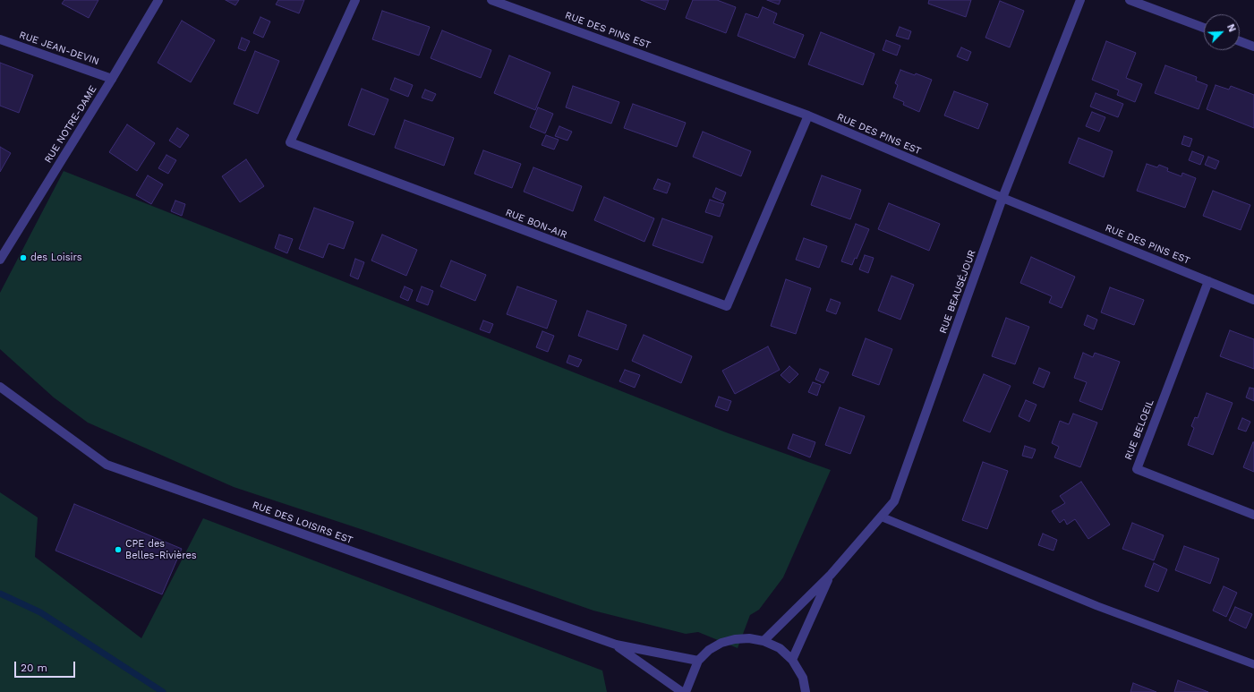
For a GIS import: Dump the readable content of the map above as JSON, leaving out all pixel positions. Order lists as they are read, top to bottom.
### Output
{
  "streets": {
    "street": [
      "RUE DES PINS EST",
      "RUE JEAN-DEVIN",
      "RUE NOTRE-DAME",
      "RUE BON-AIR",
      "RUE BEAUSÉJOUR",
      "RUE BELOEIL",
      "RUE DES LOISIRS EST"
    ]
  },
  "crossings": [
    ["RUE DES PINS EST", "RUE BON-AIR"],
    ["RUE DES PINS EST", "RUE BEAUSÉJOUR"],
    ["RUE DES PINS EST", "RUE BELOEIL"],
    ["RUE JEAN-DEVIN", "RUE NOTRE-DAME"]
  ],
  "places": ["des Loisirs", "CPE des Belles-Rivières"],
  "scale_bar": "20 m",
  "north": "top right"
}
